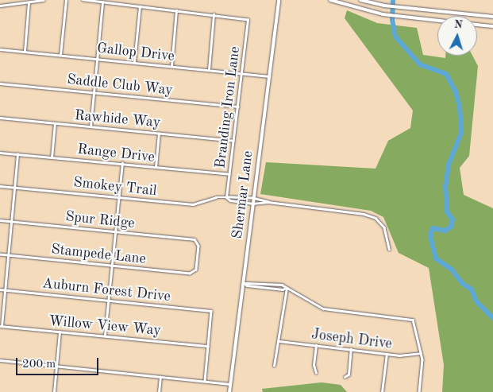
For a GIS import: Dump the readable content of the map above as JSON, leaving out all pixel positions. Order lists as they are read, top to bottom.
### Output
{
  "streets": {
    "street": [
      "Gallop Drive",
      "Saddle Club Way",
      "Branding Iron Lane",
      "Rawhide Way",
      "Range Drive",
      "Smokey Trail",
      "Shermar Lane",
      "Spur Ridge",
      "Stampede Lane",
      "Auburn Forest Drive",
      "Willow View Way",
      "Joseph Drive"
    ]
  },
  "crossings": [
    ["Gallop Drive", "Branding Iron Lane"],
    ["Gallop Drive", "Shermar Lane"],
    ["Saddle Club Way", "Branding Iron Lane"],
    ["Branding Iron Lane", "Rawhide Way"],
    ["Branding Iron Lane", "Range Drive"],
    ["Branding Iron Lane", "Smokey Trail"],
    ["Smokey Trail", "Shermar Lane"],
    ["Spur Ridge", "Stampede Lane"],
    ["Auburn Forest Drive", "Willow View Way"]
  ],
  "scale_bar": "200 m",
  "north": "top"
}
